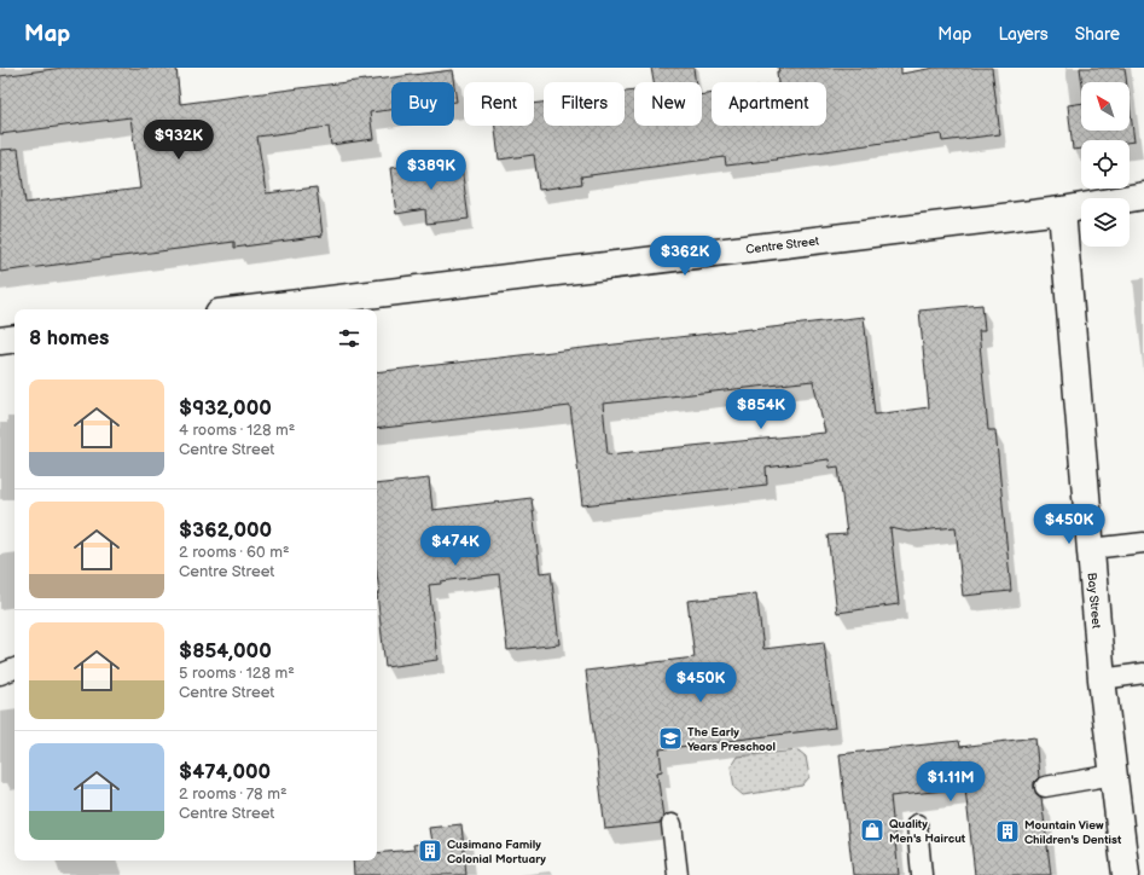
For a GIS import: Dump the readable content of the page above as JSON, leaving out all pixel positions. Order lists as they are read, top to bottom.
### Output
{
  "streets": {
    "street": ["Centre Street", "Bay Street"]
  },
  "crossings": [
    ["Centre Street", "Bay Street"]
  ],
  "places": {
    "school or university": ["The Early Years Preschool"],
    "shop": ["Quality Men's Haircut"],
    "building": ["Mountain View Children's Dentist", "Cusimano Family Colonial Mortuary"]
  },
  "north": "top left",
  "page": {
    "header": "Map",
    "nav": ["Map", "Layers", "Share"],
    "chip": [
      "Buy",
      "Rent",
      "Filters",
      "New",
      "Apartment"
    ],
    "price": [
      "$932K",
      "$389K",
      "$362K",
      "$854K",
      "$450K",
      "$474K",
      "$450K",
      "$1.11M"
    ],
    "heading": "8 homes",
    "list": [
      {
        "name": "$932,000",
        "note": "4 rooms · 128 m² · Centre Street"
      },
      {
        "name": "$362,000",
        "note": "2 rooms · 60 m² · Centre Street"
      },
      {
        "name": "$854,000",
        "note": "5 rooms · 128 m² · Centre Street"
      },
      {
        "name": "$474,000",
        "note": "2 rooms · 78 m² · Centre Street"
      }
    ]
  }
}
